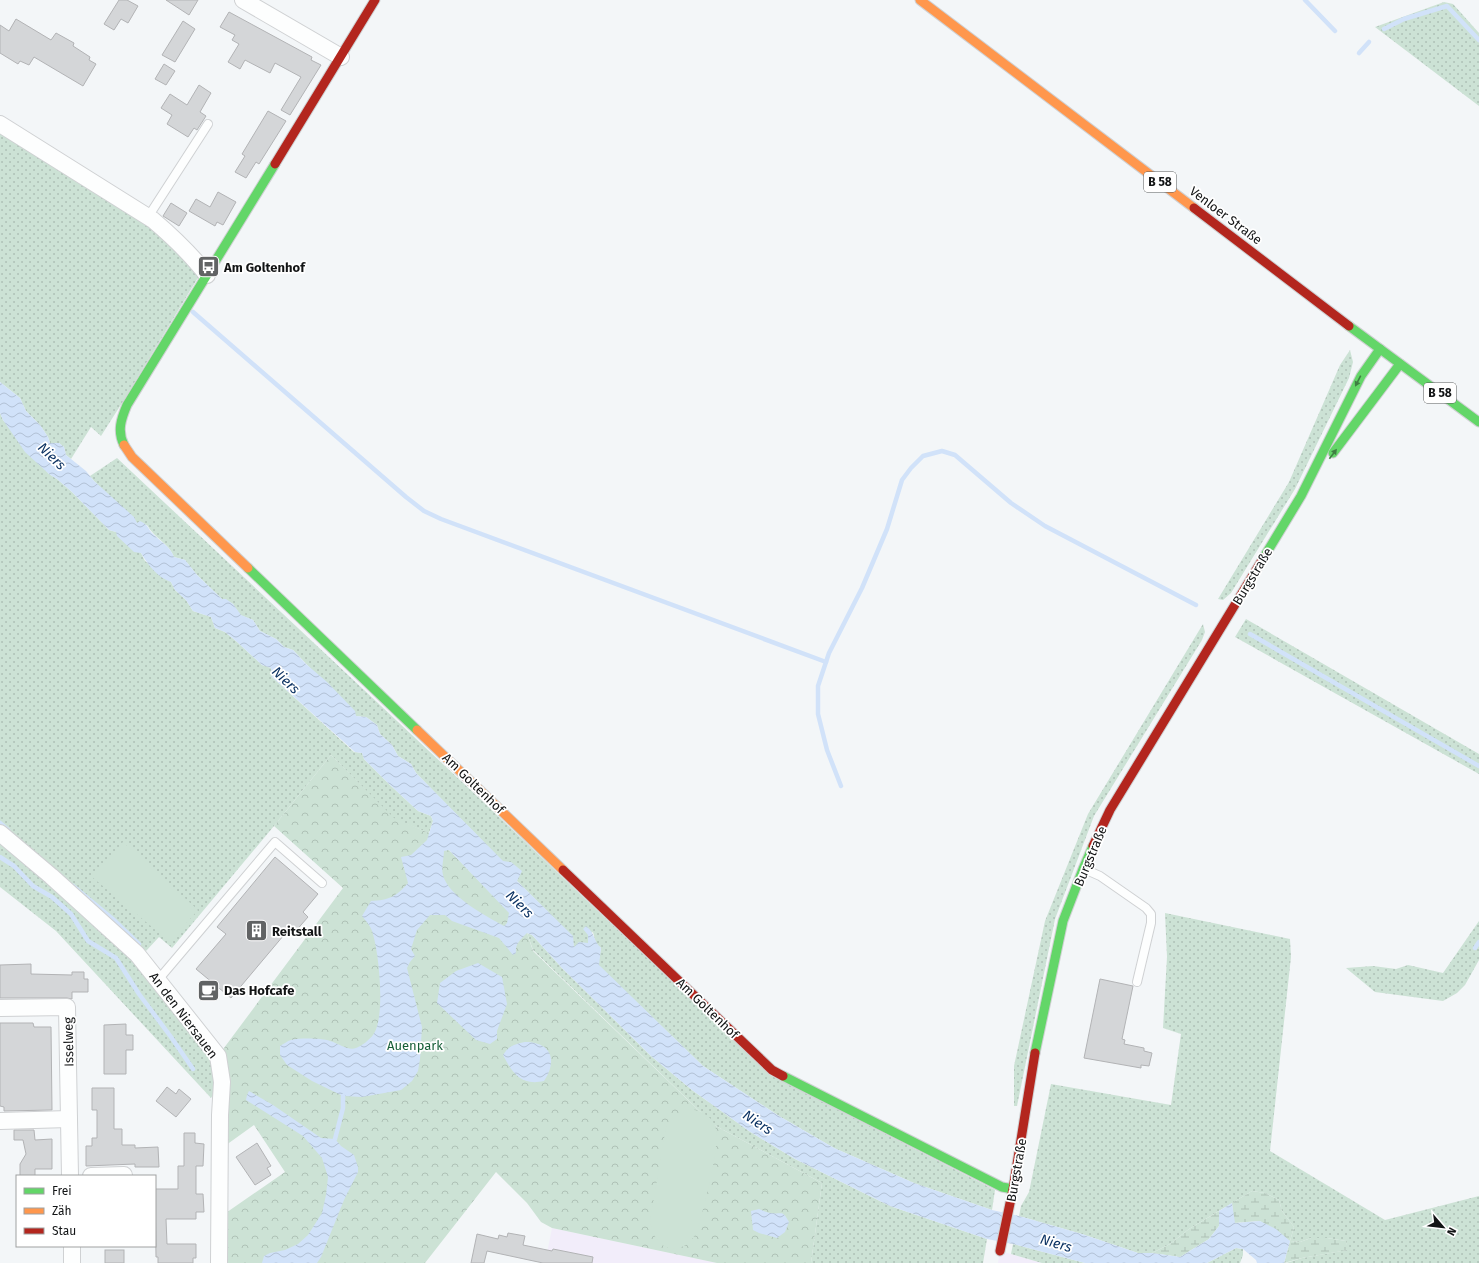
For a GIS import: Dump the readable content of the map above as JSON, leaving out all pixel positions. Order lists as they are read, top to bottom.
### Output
{
  "streets": {
    "street": [
      "B 58",
      "Venloer Straße",
      "Burgstraße",
      "Am Goltenhof",
      "An den Niersauen",
      "Isselweg"
    ]
  },
  "crossings": [
    ["Venloer Straße", "Burgstraße"],
    ["Burgstraße", "Am Goltenhof"]
  ],
  "water": ["Niers"],
  "parks": ["Auenpark"],
  "places": {
    "bus stop": ["Am Goltenhof"],
    "building": ["Reitstall"],
    "cafe": ["Das Hofcafe"]
  },
  "legend": ["Frei", "Zäh", "Stau"],
  "north": "bottom right"
}
